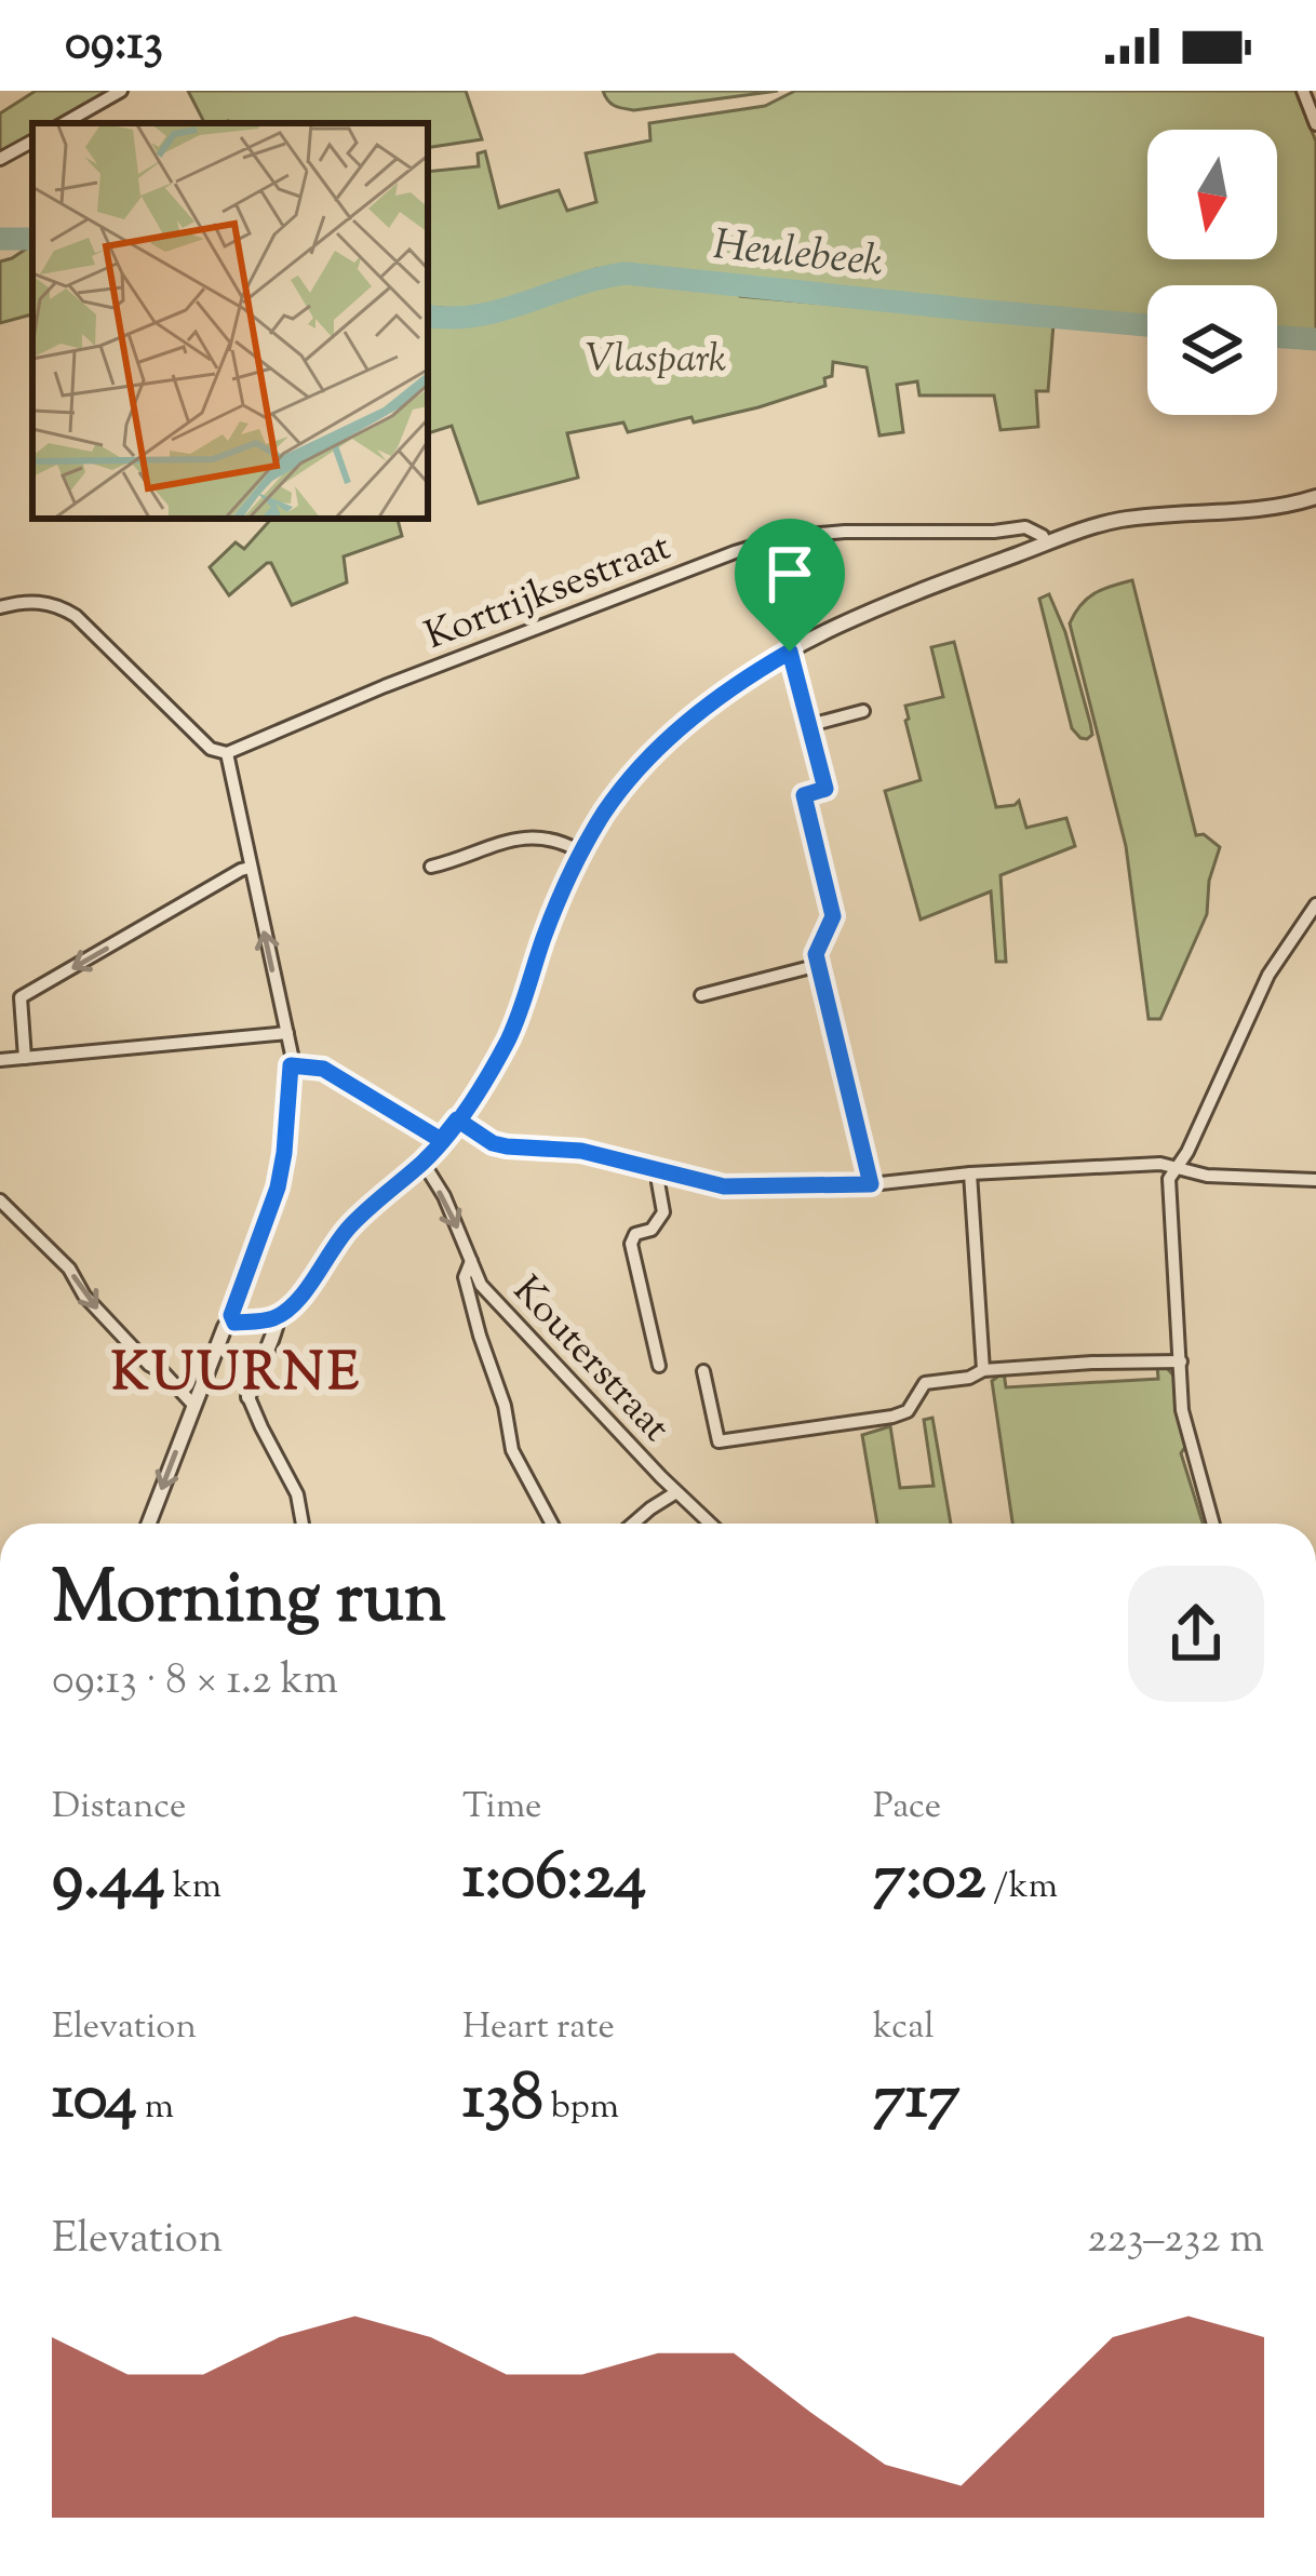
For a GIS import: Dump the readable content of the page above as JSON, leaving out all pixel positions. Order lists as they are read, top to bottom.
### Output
{
  "streets": {
    "street": ["Kortrijksestraat", "Kouterstraat"]
  },
  "districts": ["KUURNE"],
  "water": ["Heulebeek"],
  "parks": ["Vlaspark"],
  "north": "bottom",
  "page": {
    "status": "09:13",
    "heading": ["Morning run", "09:13 · 8 × 1.2 km"],
    "stats": [
      ["Distance", "9.44 km"],
      ["Time", "1:06:24"],
      ["Pace", "7:02 /km"],
      ["Elevation", "104 m"],
      ["Heart rate", "138 bpm"],
      ["kcal", "717"]
    ],
    "chart": ["Elevation", "223–232 m"]
  }
}
